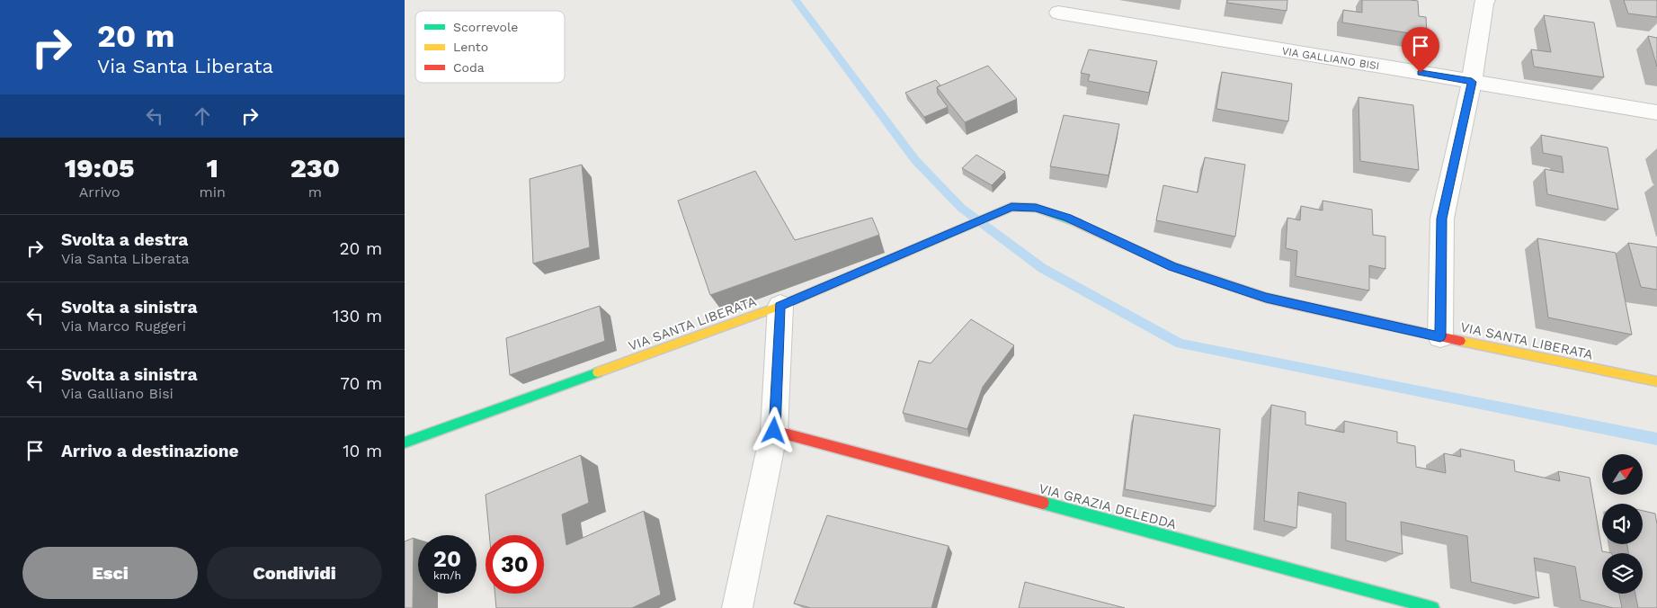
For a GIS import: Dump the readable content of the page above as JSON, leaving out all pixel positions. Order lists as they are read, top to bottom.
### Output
{
  "streets": {
    "street": ["VIA GALLIANO BISI", "VIA SANTA LIBERATA", "VIA GRAZIA DELEDDA"]
  },
  "legend": ["Scorrevole", "Lento", "Coda"],
  "north": "top right",
  "page": {
    "turn": ["20 m", "Via Santa Liberata"],
    "eta": [
      "19:05",
      "Arrivo",
      "1",
      "min",
      "230",
      "m"
    ],
    "list": [
      {
        "name": "Svolta a destra",
        "note": "Via Santa Liberata",
        "value": "20 m"
      },
      {
        "name": "Svolta a sinistra",
        "note": "Via Marco Ruggeri",
        "value": "130 m"
      },
      {
        "name": "Svolta a sinistra",
        "note": "Via Galliano Bisi",
        "value": "70 m"
      },
      {
        "name": "Arrivo a destinazione",
        "value": "10 m"
      }
    ],
    "speed": "20 km/h",
    "limit": "30",
    "buttons": ["Esci", "Condividi"]
  }
}
